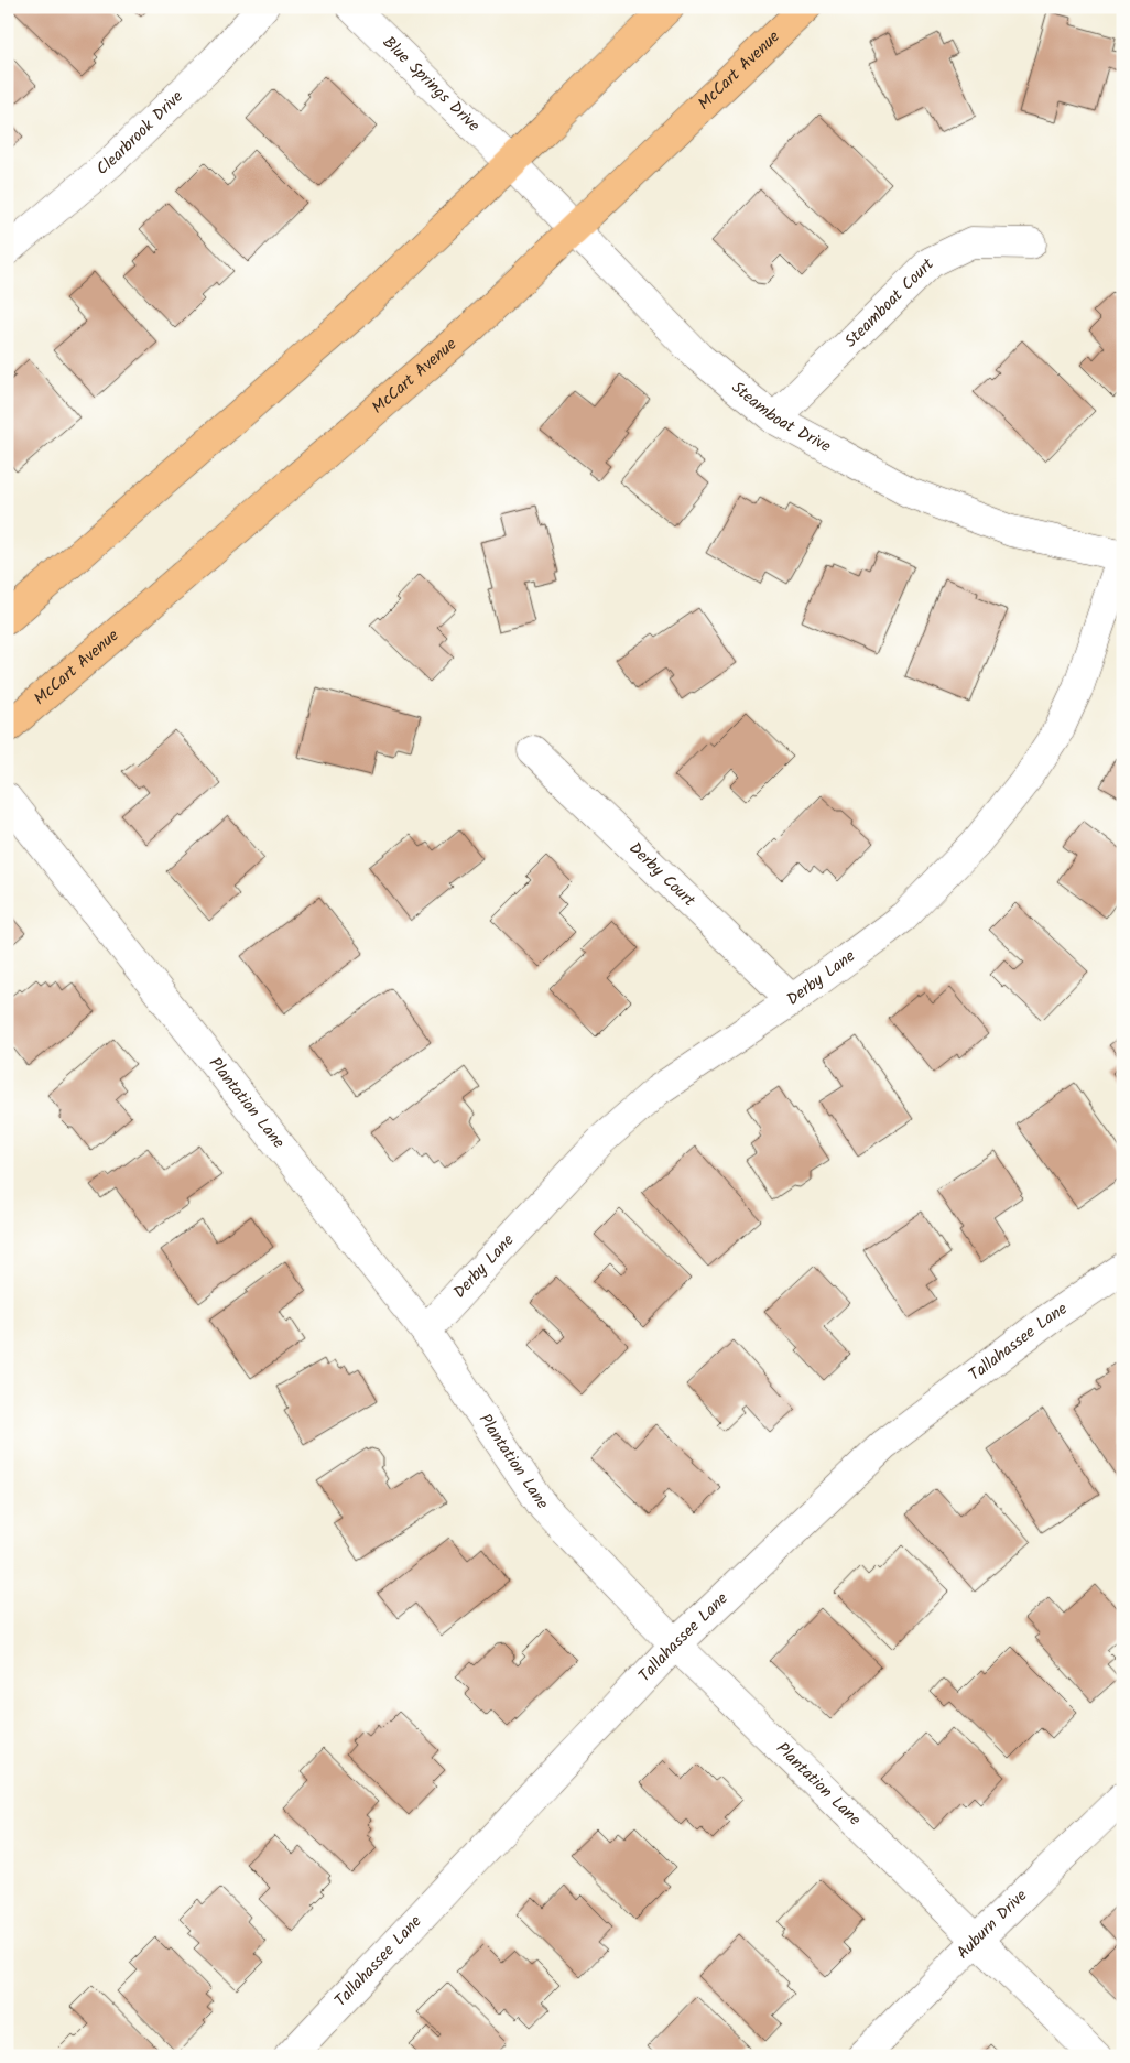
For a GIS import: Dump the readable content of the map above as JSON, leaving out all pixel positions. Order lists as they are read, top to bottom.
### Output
{
  "streets": {
    "main road": ["McCart Avenue"],
    "street": [
      "Blue Springs Drive",
      "Clearbrook Drive",
      "Steamboat Court",
      "Steamboat Drive",
      "Derby Court",
      "Derby Lane",
      "Plantation Lane",
      "Tallahassee Lane",
      "Auburn Drive"
    ]
  },
  "crossings": [
    ["McCart Avenue", "Steamboat Drive"],
    ["Blue Springs Drive", "Steamboat Drive"],
    ["Steamboat Court", "Steamboat Drive"],
    ["Steamboat Drive", "Derby Lane"],
    ["Derby Court", "Derby Lane"],
    ["Derby Lane", "Plantation Lane"],
    ["Plantation Lane", "Tallahassee Lane"],
    ["Plantation Lane", "Auburn Drive"]
  ]
}
